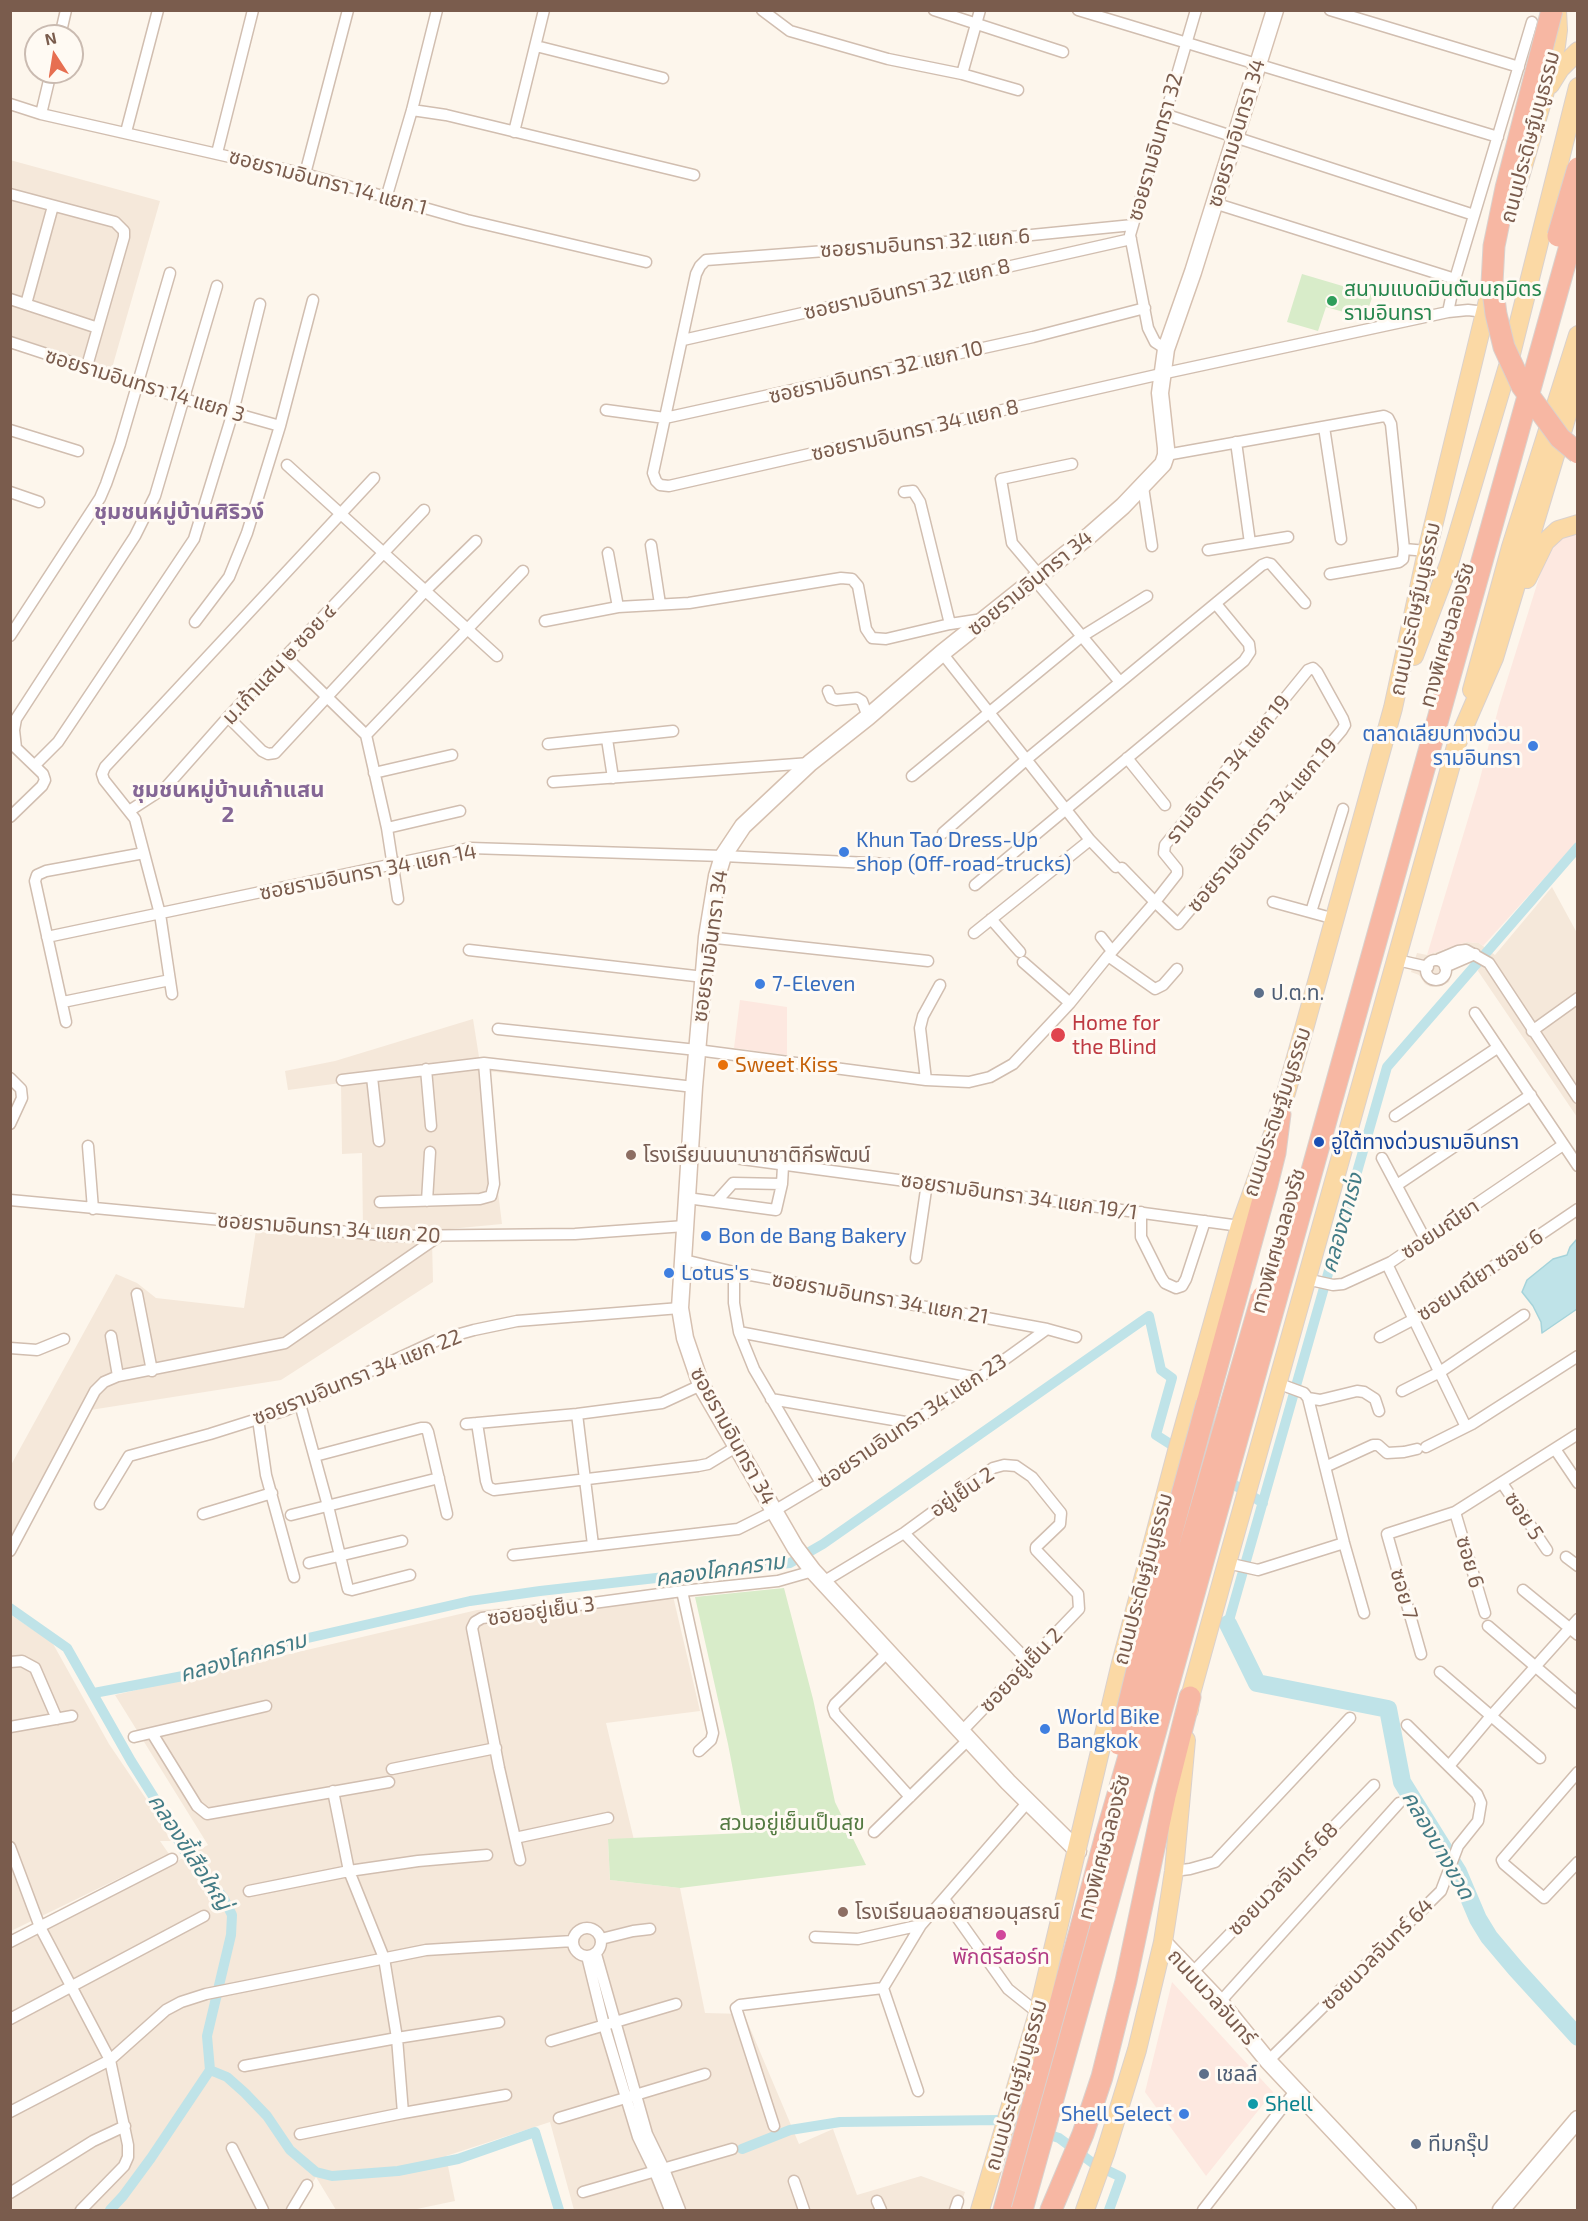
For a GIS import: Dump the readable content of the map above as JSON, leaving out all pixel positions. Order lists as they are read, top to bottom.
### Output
{
  "streets": {
    "highway": ["ทางพิเศษฉลองรัช"],
    "main road": ["ถนนประดิษฐ์มนูธรรม"],
    "street": [
      "ซอยรามอินทรา 34",
      "ซอยรามอินทรา 32",
      "ซอยรามอินทรา 14 แยก 1",
      "ซอยรามอินทรา 32 แยก 6",
      "ซอยรามอินทรา 32 แยก 8",
      "ซอยรามอินทรา 32 แยก 10",
      "ซอยรามอินทรา 14 แยก 3",
      "ซอยรามอินทรา 34 แยก 8",
      "ม.เก้าแสน ๒ ซอย ๔",
      "รามอินทรา 34 แยก 19",
      "ซอยรามอินทรา 34 แยก 19",
      "ซอยรามอินทรา 34 แยก 14",
      "ซอยรามอินทรา 34 แยก 19/1",
      "ซอยรามอินทรา 34 แยก 20",
      "ซอยมณียา",
      "ซอยมณียา ซอย 6",
      "ซอยรามอินทรา 34 แยก 21",
      "ซอยรามอินทรา 34 แยก 22",
      "ซอยรามอินทรา 34 แยก 23",
      "อยู่เย็น 2",
      "ซอย 5",
      "ซอย 6",
      "ซอย 7",
      "ซอยอยู่เย็น 3",
      "ซอยอยู่เย็น 2",
      "ซอยนวลจันทร์ 68",
      "ซอยนวลจันทร์ 64",
      "ถนนนวลจันทร์"
    ]
  },
  "crossings": [
    ["ซอยรามอินทรา 34", "ถนนประดิษฐ์มนูธรรม"],
    ["ซอยรามอินทรา 34", "ซอยรามอินทรา 32"],
    ["ซอยรามอินทรา 34", "ซอยรามอินทรา 34 แยก 8"],
    ["ซอยรามอินทรา 34", "ซอยรามอินทรา 34 แยก 19"],
    ["ซอยรามอินทรา 34", "ซอยรามอินทรา 34 แยก 14"],
    ["ซอยรามอินทรา 34", "ซอยรามอินทรา 34 แยก 19/1"],
    ["ซอยรามอินทรา 34", "ซอยรามอินทรา 34 แยก 20"],
    ["ซอยรามอินทรา 34", "ซอยรามอินทรา 34 แยก 21"],
    ["ซอยรามอินทรา 34", "ซอยรามอินทรา 34 แยก 22"],
    ["ซอยรามอินทรา 34", "ซอยรามอินทรา 34 แยก 23"],
    ["ซอยรามอินทรา 34", "ซอยอยู่เย็น 3"],
    ["ซอยรามอินทรา 34", "ซอยอยู่เย็น 2"],
    ["ถนนประดิษฐ์มนูธรรม", "ซอยรามอินทรา 34 แยก 8"],
    ["ถนนประดิษฐ์มนูธรรม", "ซอยรามอินทรา 34 แยก 19/1"],
    ["ซอยรามอินทรา 32", "ซอยรามอินทรา 32 แยก 6"],
    ["ซอยรามอินทรา 32", "ซอยรามอินทรา 32 แยก 8"],
    ["ซอยรามอินทรา 32", "ซอยรามอินทรา 32 แยก 10"],
    ["ซอยรามอินทรา 32 แยก 6", "ซอยรามอินทรา 32 แยก 8"],
    ["ซอยรามอินทรา 32 แยก 10", "ซอยรามอินทรา 34 แยก 8"],
    ["รามอินทรา 34 แยก 19", "ซอยรามอินทรา 34 แยก 19"],
    ["ซอยรามอินทรา 34 แยก 21", "ซอยรามอินทรา 34 แยก 23"],
    ["อยู่เย็น 2", "ซอยอยู่เย็น 3"],
    ["อยู่เย็น 2", "ซอยอยู่เย็น 2"],
    ["ซอย 6", "ซอย 7"],
    ["ซอยนวลจันทร์ 68", "ถนนนวลจันทร์"],
    ["ซอยนวลจันทร์ 64", "ถนนนวลจันทร์"]
  ],
  "districts": ["ชุมชนหมู่บ้านศิริวง์", "ชุมชนหมู่บ้านเก้าแสน 2"],
  "water": [
    "คลองตาเร่ง",
    "คลองโคกคราม",
    "คลองบางขวด",
    "คลองขี้เสือใหญ่"
  ],
  "parks": ["สวนอยู่เย็นเป็นสุข"],
  "places": [
    "สนามแบดมินตันนฤมิตร รามอินทรา",
    "ตลาดเลียบทางด่วน รามอินทรา",
    "Khun Tao Dress-Up shop (Off-road-trucks)",
    "7-Eleven",
    "ป.ต.ท.",
    "Home for the Blind",
    "Sweet Kiss",
    "อู่ใต้ทางด่วนรามอินทรา",
    "โรงเรียนนนานาชาติกีรพัฒน์",
    "Bon de Bang Bakery",
    "Lotus's",
    "World Bike Bangkok",
    "โรงเรียนลอยสายอนุสรณ์",
    "พักดีรีสอร์ท",
    "เชลล์",
    "Shell",
    "Shell Select",
    "ทีมกรุ๊ป"
  ],
  "north": "top"
}
